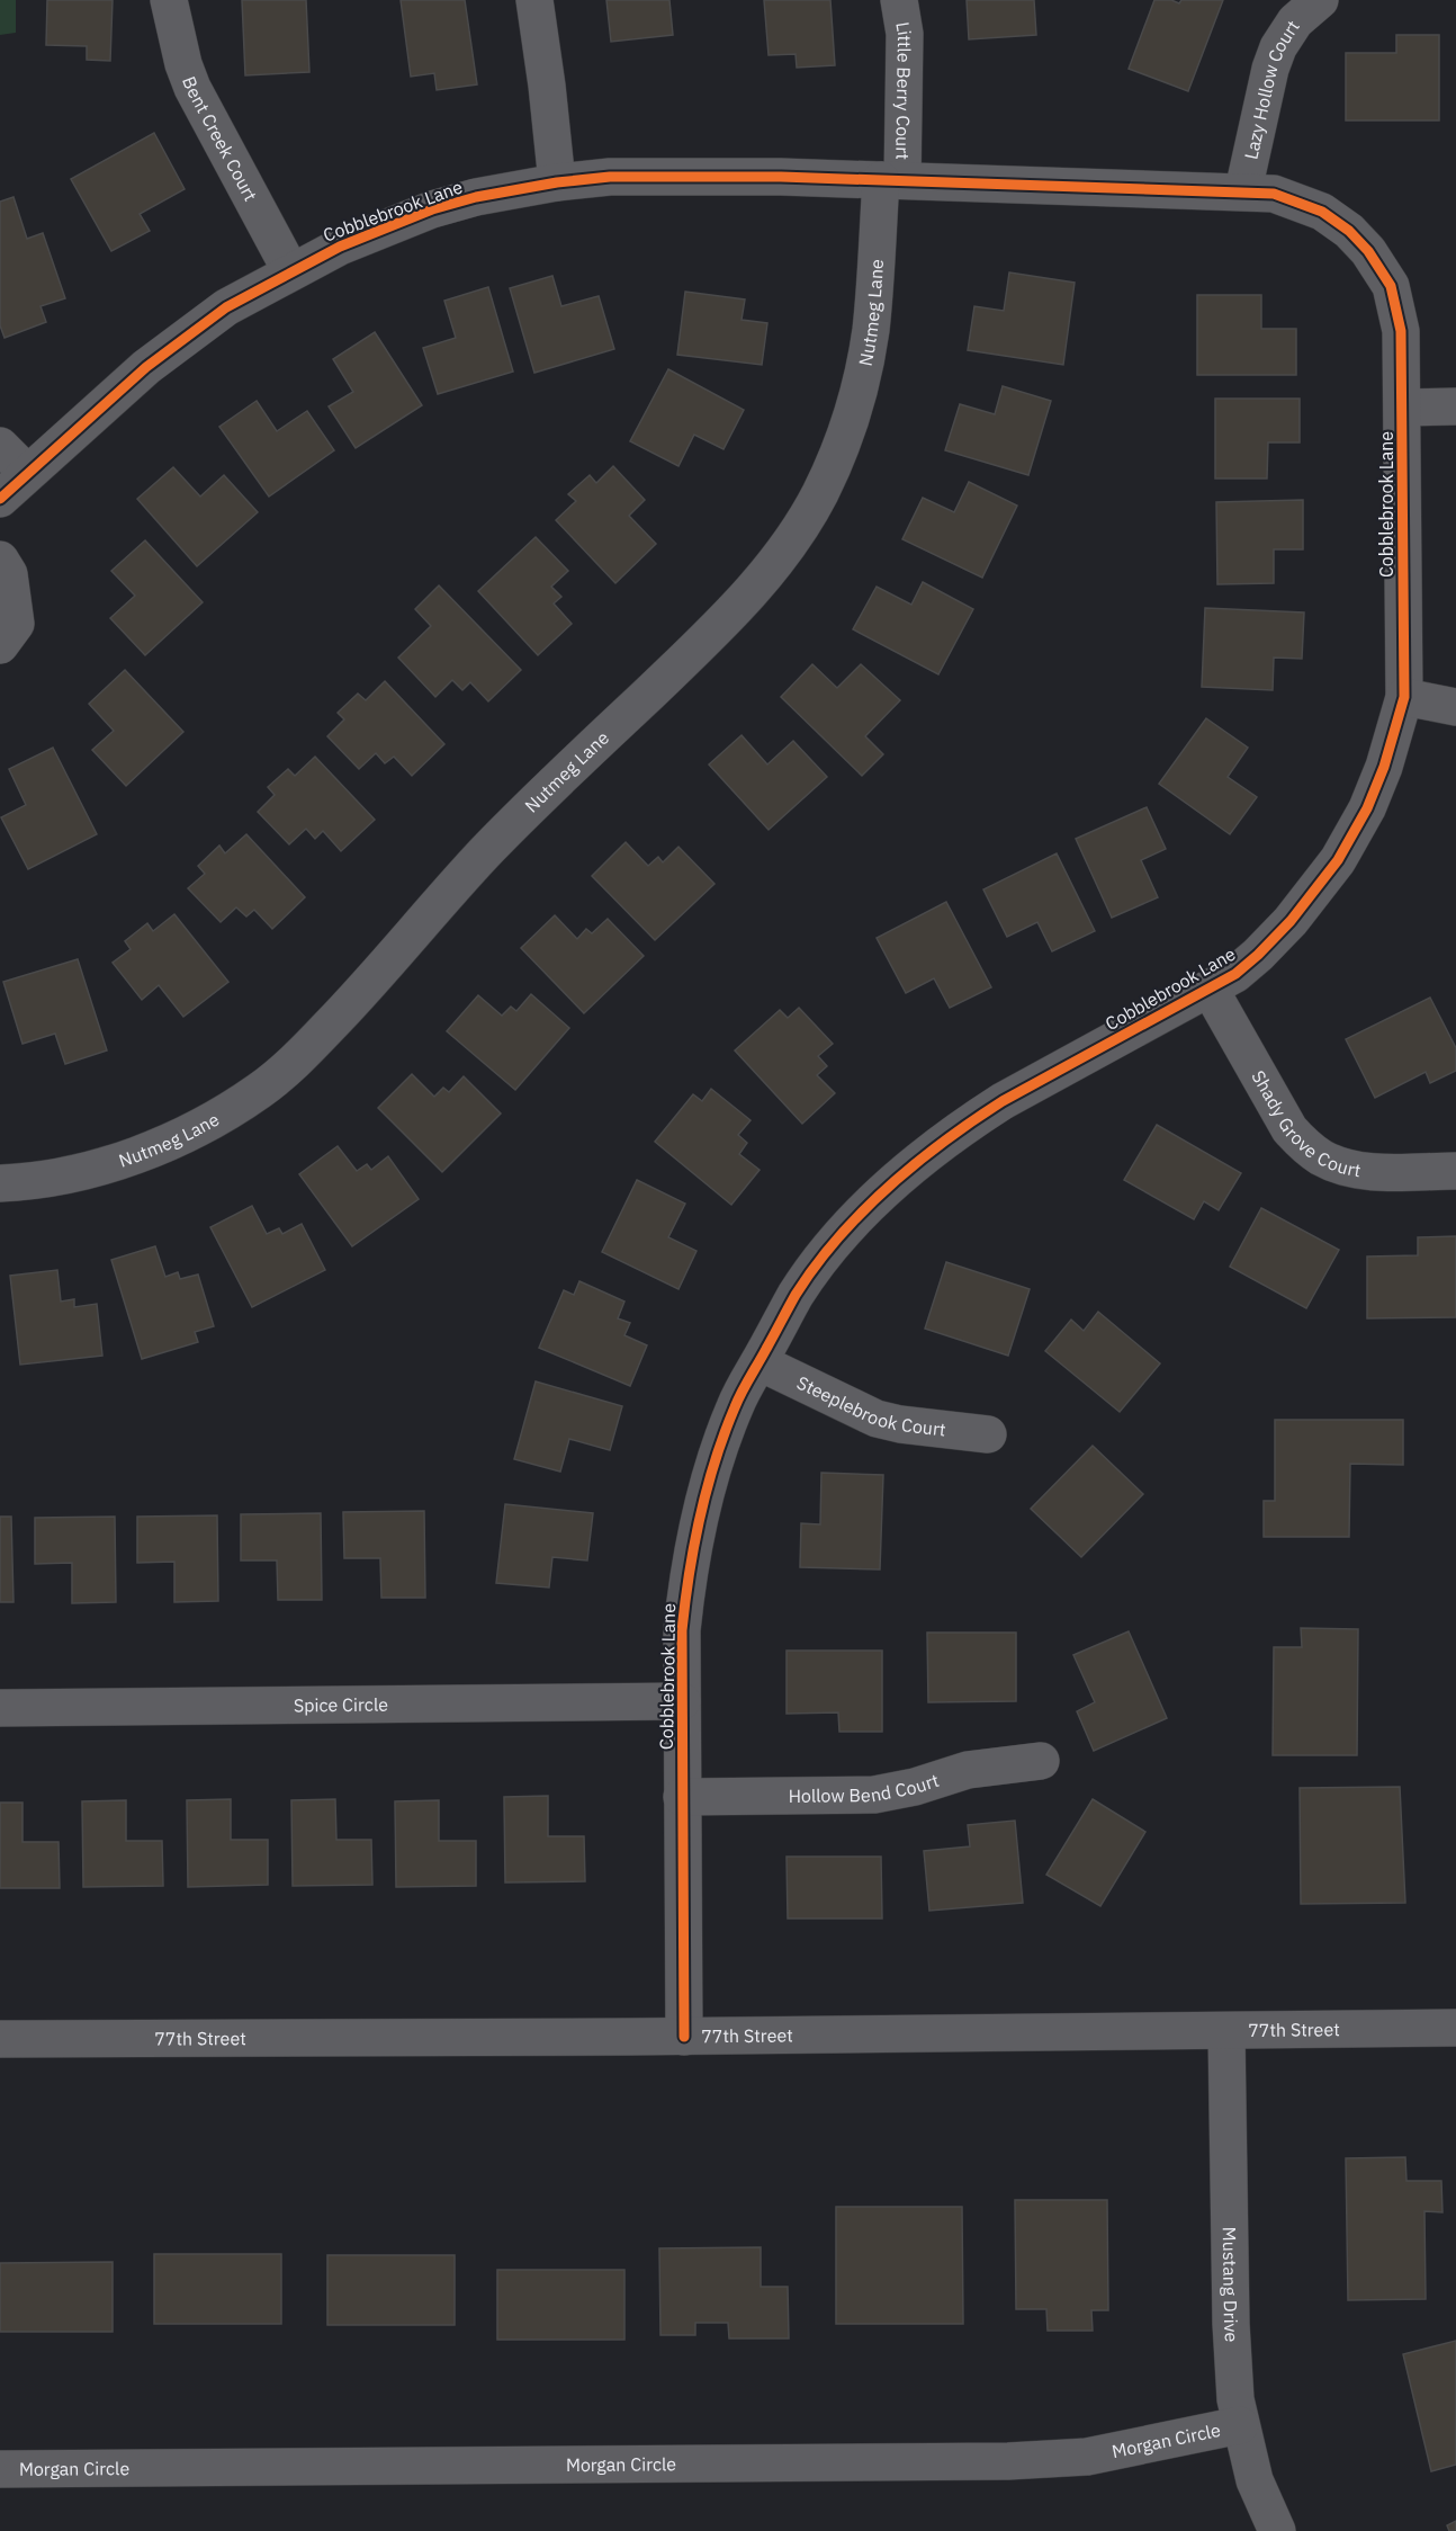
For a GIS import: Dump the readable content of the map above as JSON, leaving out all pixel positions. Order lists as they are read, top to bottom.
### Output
{
  "streets": {
    "street": [
      "Little Berry Court",
      "Lazy Hollow Court",
      "Bent Creek Court",
      "Cobblebrook Lane",
      "Nutmeg Lane",
      "Shady Grove Court",
      "Steeplebrook Court",
      "Spice Circle",
      "Hollow Bend Court",
      "77th Street",
      "Mustang Drive",
      "Morgan Circle"
    ]
  },
  "crossings": [
    ["Little Berry Court", "Cobblebrook Lane"],
    ["Little Berry Court", "Nutmeg Lane"],
    ["Lazy Hollow Court", "Cobblebrook Lane"],
    ["Bent Creek Court", "Cobblebrook Lane"],
    ["Cobblebrook Lane", "Nutmeg Lane"],
    ["Cobblebrook Lane", "Shady Grove Court"],
    ["Cobblebrook Lane", "Steeplebrook Court"],
    ["Cobblebrook Lane", "Spice Circle"],
    ["Cobblebrook Lane", "Hollow Bend Court"],
    ["Cobblebrook Lane", "77th Street"],
    ["77th Street", "Mustang Drive"],
    ["Mustang Drive", "Morgan Circle"]
  ]
}
